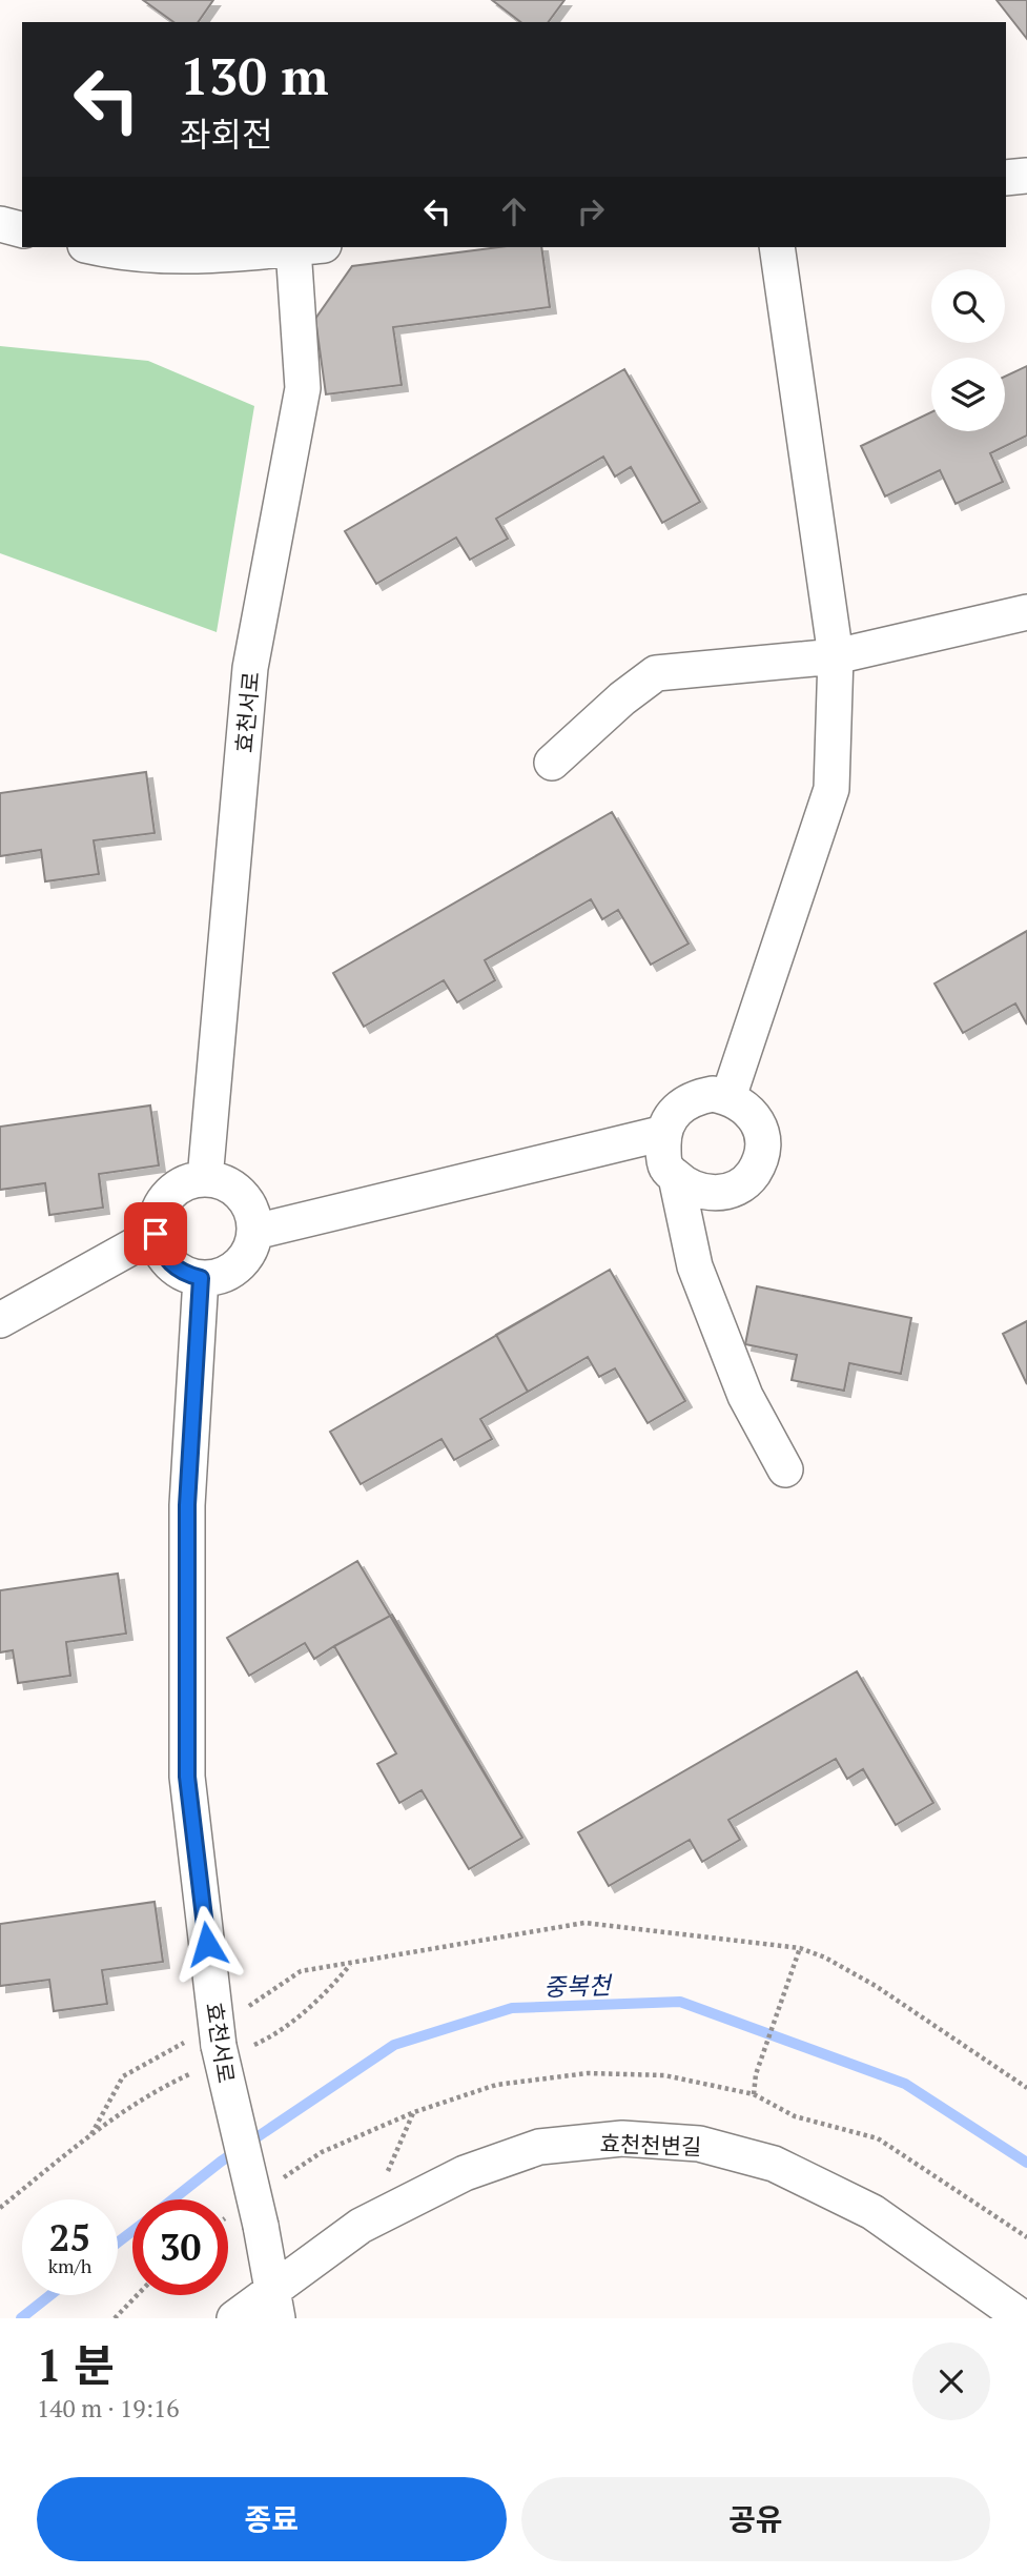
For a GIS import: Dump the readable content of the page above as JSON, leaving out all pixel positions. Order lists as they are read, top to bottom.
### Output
{
  "streets": {
    "street": ["효천서로", "효천천변길"]
  },
  "crossings": [
    ["효천서로", "효천천변길"]
  ],
  "water": ["중복천"],
  "page": {
    "turn": ["130 m", "좌회전"],
    "speed": "25 km/h",
    "limit": "30",
    "heading": ["1 분", "140 m · 19:16"],
    "buttons": ["종료", "공유"]
  }
}
